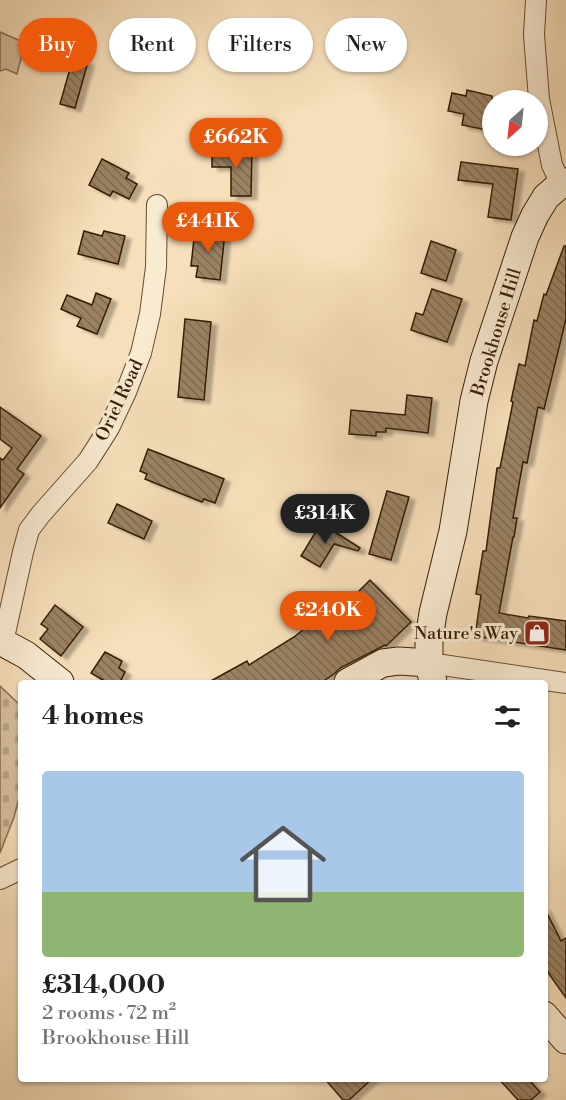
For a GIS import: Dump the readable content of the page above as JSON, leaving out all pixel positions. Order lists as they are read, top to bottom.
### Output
{
  "streets": {
    "street": ["Brookhouse Hill", "Oriel Road"]
  },
  "places": {
    "shop": ["Nature's Way"]
  },
  "north": "bottom left",
  "page": {
    "chip": [
      "Buy",
      "Rent",
      "Filters",
      "New"
    ],
    "price": [
      "£662K",
      "£441K",
      "£314K",
      "£240K"
    ],
    "heading": "4 homes",
    "list": [
      {
        "name": "£314,000",
        "note": "2 rooms · 72 m² · Brookhouse Hill"
      }
    ]
  }
}
